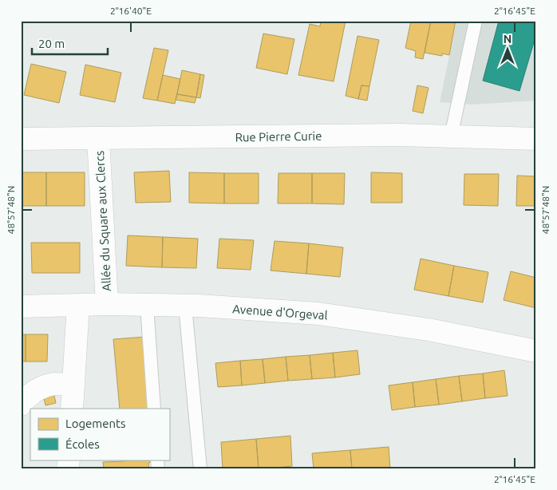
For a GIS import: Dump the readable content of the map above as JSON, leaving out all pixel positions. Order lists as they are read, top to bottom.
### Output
{
  "streets": {
    "street": ["Rue Pierre Curie", "Allée du Square aux Clercs", "Avenue d'Orgeval"]
  },
  "crossings": [
    ["Rue Pierre Curie", "Allée du Square aux Clercs"],
    ["Allée du Square aux Clercs", "Avenue d'Orgeval"]
  ],
  "legend": ["Logements", "Écoles"],
  "scale_bar": "20 m",
  "north": "top",
  "coordinates": ["2°16'40\"E", "2°16'45\"E", "48°57'48\"N"]
}
